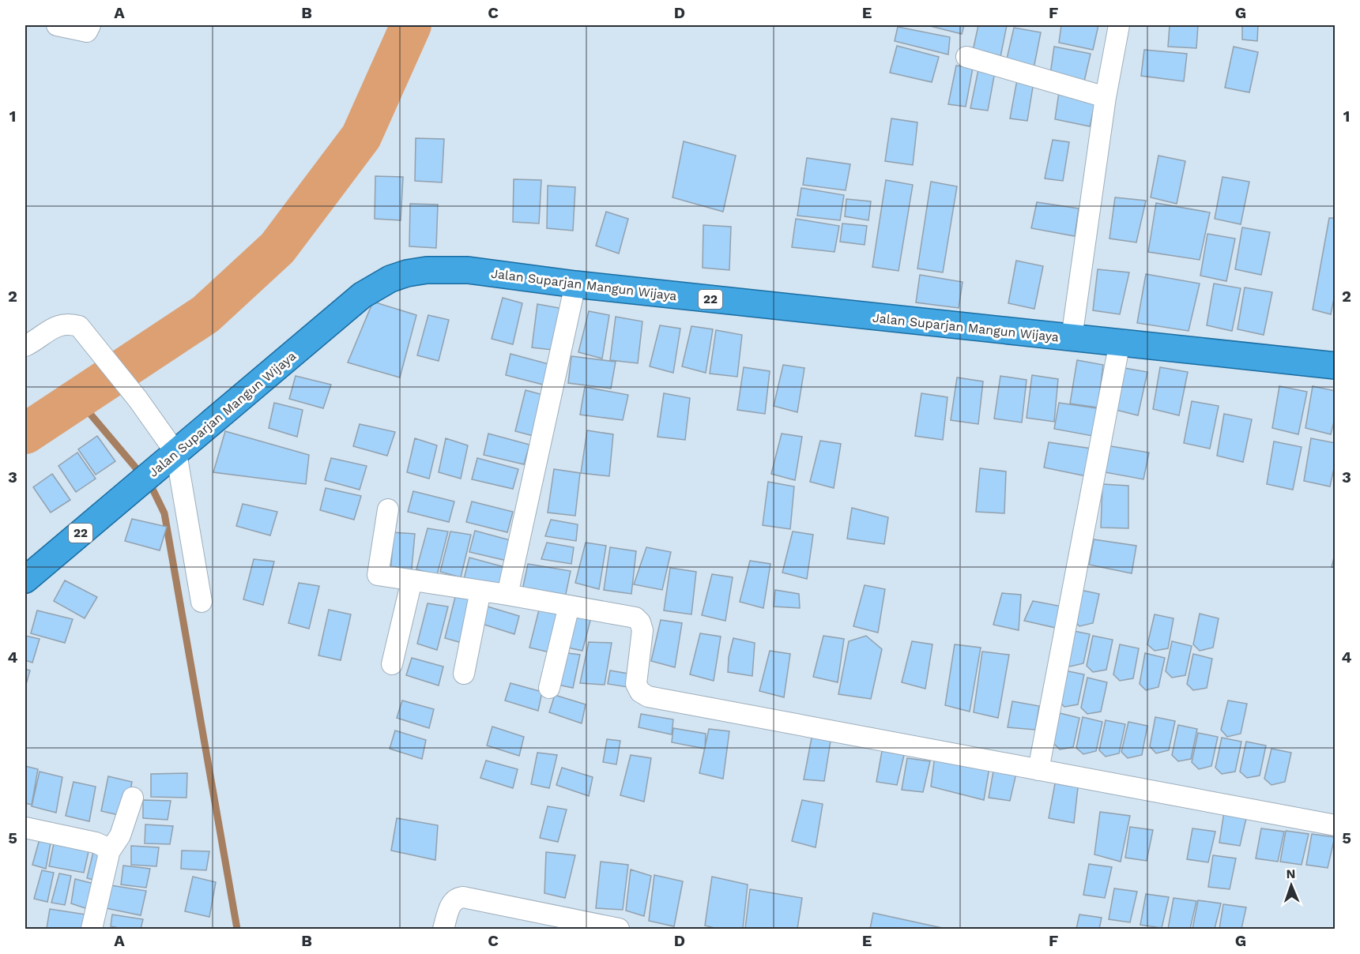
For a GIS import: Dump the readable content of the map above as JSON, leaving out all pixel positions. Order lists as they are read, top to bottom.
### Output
{
  "streets": {
    "highway": ["Jalan Suparjan Mangun Wijaya", "22"]
  },
  "north": "top",
  "grid": {
    "columns": [
      "A",
      "B",
      "C",
      "D",
      "E",
      "F",
      "G"
    ],
    "rows": [
      "1",
      "2",
      "3",
      "4",
      "5"
    ]
  }
}
